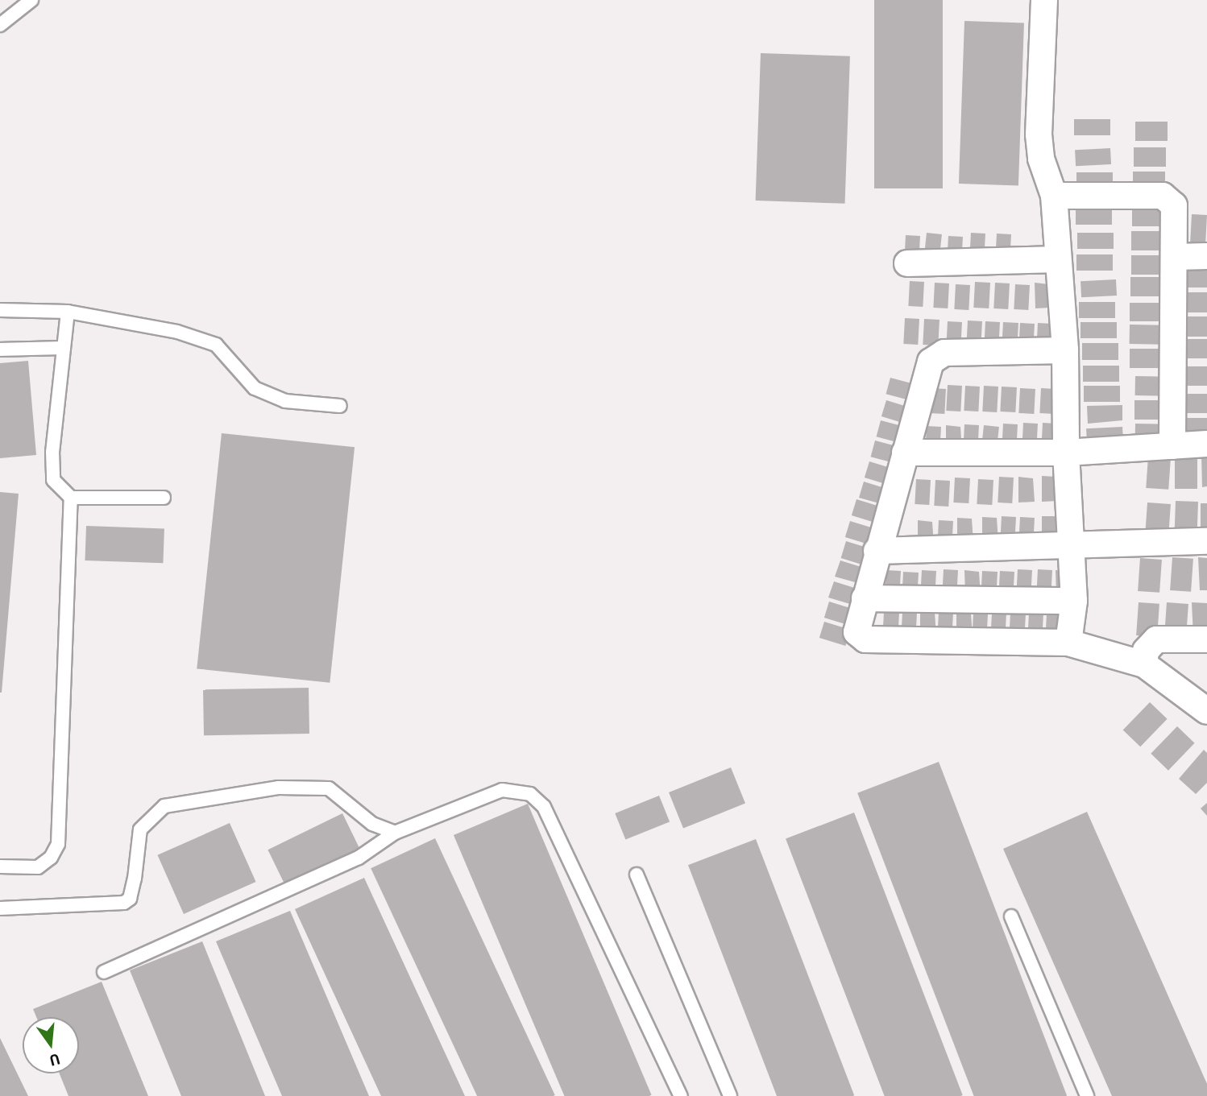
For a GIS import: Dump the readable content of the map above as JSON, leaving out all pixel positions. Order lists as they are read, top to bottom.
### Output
{
  "north": "bottom"
}
